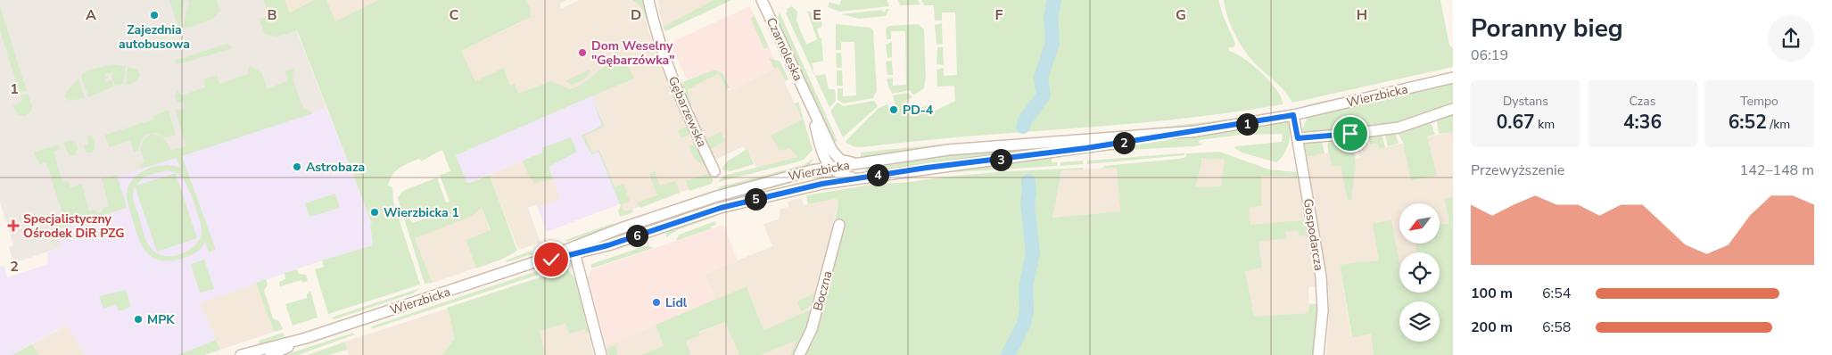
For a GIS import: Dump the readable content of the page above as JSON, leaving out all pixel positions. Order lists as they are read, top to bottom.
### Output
{
  "streets": {
    "street": [
      "Czarnoleska",
      "Wierzbicka",
      "Gębarzewska",
      "Gospodarcza",
      "Boczna"
    ]
  },
  "crossings": [
    ["Wierzbicka", "Gospodarcza"]
  ],
  "places": {
    "other": [
      "Zajezdnia autobusowa",
      "Dom Weselny \"Gębarzówka\"",
      "PD-4",
      "Astrobaza",
      "Wierzbicka 1",
      "Lidl",
      "MPK"
    ],
    "health": ["Specjalistyczny Ośrodek DiR PZG"]
  },
  "north": "bottom left",
  "page": {
    "heading": ["Poranny bieg", "06:19"],
    "stats": [
      ["Dystans", "0.67 km"],
      ["Czas", "4:36"],
      ["Tempo", "6:52 /km"]
    ],
    "pins": [
      "1",
      "2",
      "3",
      "4",
      "5",
      "6"
    ],
    "chart": ["Przewyższenie", "142–148 m"],
    "list": [
      {
        "name": "100 m",
        "note": "6:54"
      },
      {
        "name": "200 m",
        "note": "6:58"
      }
    ]
  },
  "grid": {
    "columns": [
      "A",
      "B",
      "C",
      "D",
      "E",
      "F",
      "G",
      "H"
    ],
    "rows": ["1", "2"]
  }
}
